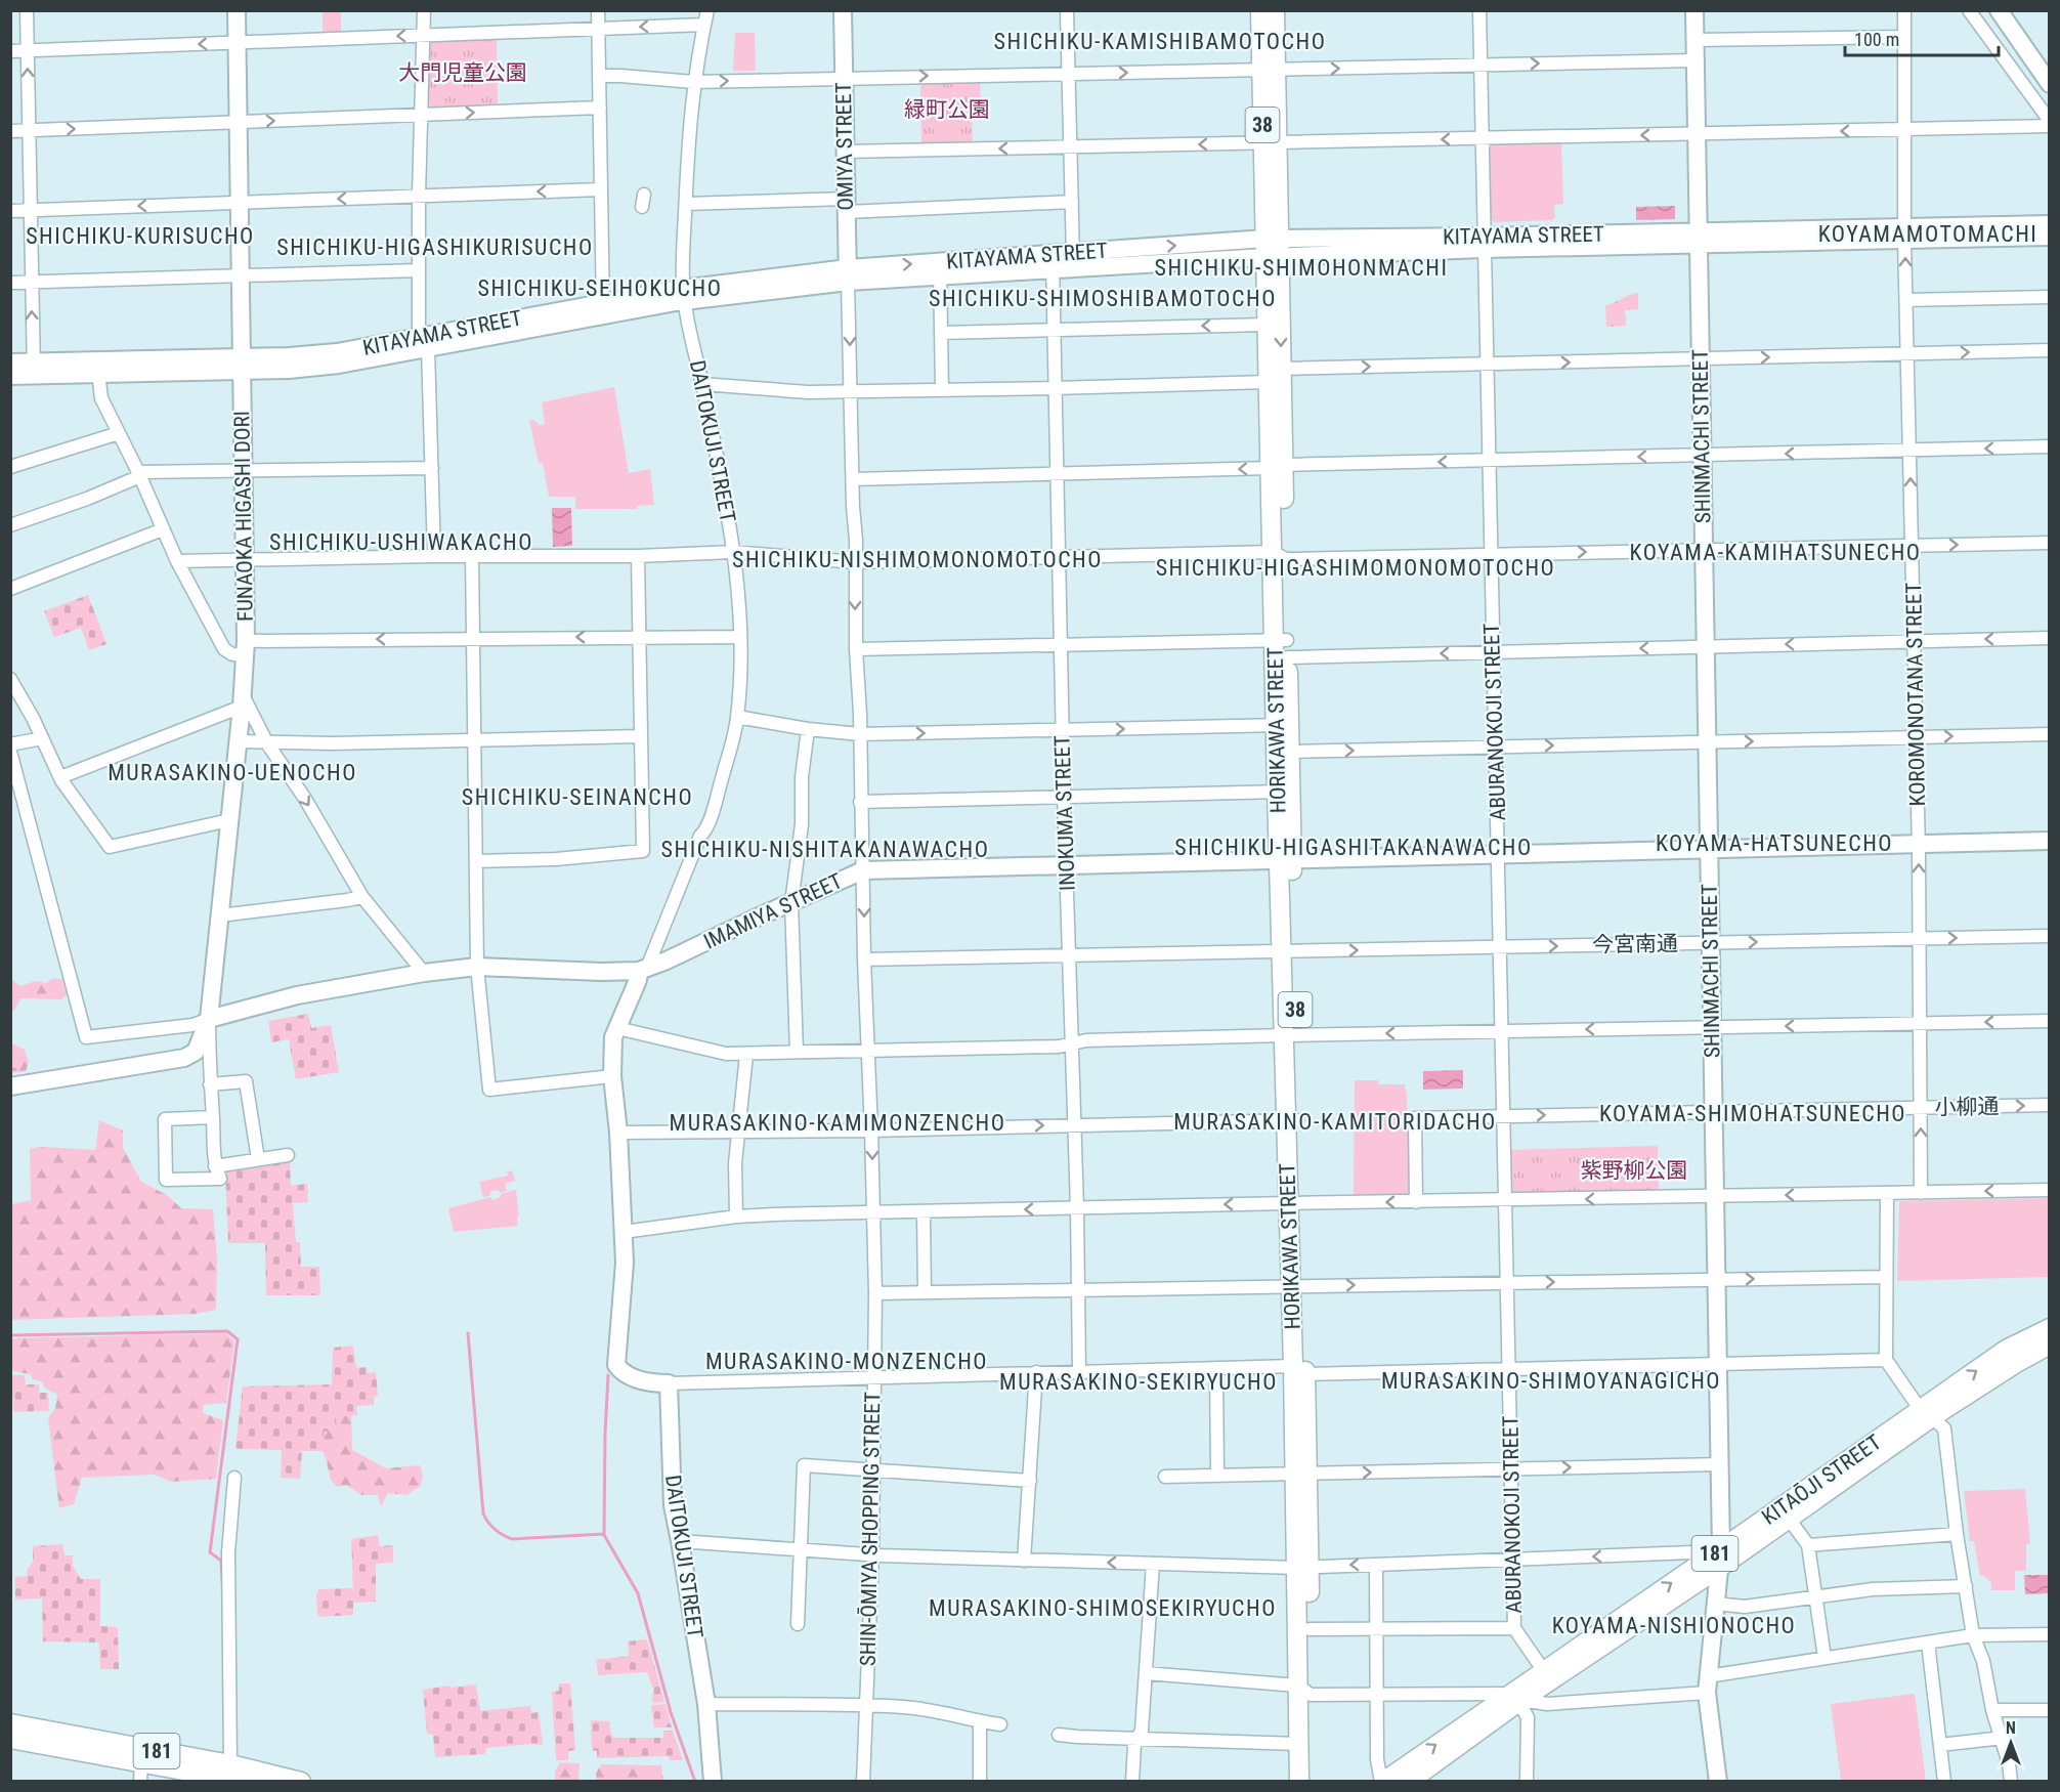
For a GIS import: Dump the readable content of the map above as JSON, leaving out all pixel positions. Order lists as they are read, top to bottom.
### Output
{
  "streets": {
    "main road": [
      "38",
      "HORIKAWA STREET",
      "KITAŌJI STREET",
      "181"
    ],
    "street": [
      "OMIYA STREET",
      "KITAYAMA STREET",
      "SHINMACHI STREET",
      "DAITOKUJI STREET",
      "FUNAOKA HIGASHI DORI",
      "KOROMONOTANA STREET",
      "ABURANOKOJI STREET",
      "INOKUMA STREET",
      "IMAMIYA STREET",
      "今宮南通",
      "小柳通",
      "SHIN-ŌMIYA SHOPPING STREET"
    ]
  },
  "crossings": [
    ["OMIYA STREET", "KITAYAMA STREET"],
    ["OMIYA STREET", "SHIN-ŌMIYA SHOPPING STREET"],
    ["KITAYAMA STREET", "SHINMACHI STREET"],
    ["KITAYAMA STREET", "DAITOKUJI STREET"],
    ["KITAYAMA STREET", "FUNAOKA HIGASHI DORI"],
    ["KITAYAMA STREET", "KOROMONOTANA STREET"],
    ["KITAYAMA STREET", "ABURANOKOJI STREET"],
    ["KITAYAMA STREET", "HORIKAWA STREET"],
    ["KITAYAMA STREET", "INOKUMA STREET"],
    ["KITAYAMA STREET", "SHIN-ŌMIYA SHOPPING STREET"],
    ["SHINMACHI STREET", "IMAMIYA STREET"],
    ["SHINMACHI STREET", "今宮南通"],
    ["SHINMACHI STREET", "小柳通"],
    ["SHINMACHI STREET", "KITAŌJI STREET"],
    ["DAITOKUJI STREET", "IMAMIYA STREET"],
    ["FUNAOKA HIGASHI DORI", "IMAMIYA STREET"],
    ["KOROMONOTANA STREET", "IMAMIYA STREET"],
    ["KOROMONOTANA STREET", "今宮南通"],
    ["KOROMONOTANA STREET", "小柳通"],
    ["ABURANOKOJI STREET", "IMAMIYA STREET"],
    ["ABURANOKOJI STREET", "今宮南通"],
    ["ABURANOKOJI STREET", "小柳通"],
    ["ABURANOKOJI STREET", "KITAŌJI STREET"],
    ["HORIKAWA STREET", "IMAMIYA STREET"],
    ["HORIKAWA STREET", "今宮南通"],
    ["INOKUMA STREET", "IMAMIYA STREET"],
    ["INOKUMA STREET", "今宮南通"],
    ["IMAMIYA STREET", "SHIN-ŌMIYA SHOPPING STREET"],
    ["今宮南通", "SHIN-ŌMIYA SHOPPING STREET"]
  ],
  "districts": [
    "SHICHIKU-KAMISHIBAMOTOCHO",
    "KOYAMAMOTOMACHI",
    "SHICHIKU-KURISUCHO",
    "SHICHIKU-HIGASHIKURISUCHO",
    "SHICHIKU-SHIMOHONMACHI",
    "SHICHIKU-SEIHOKUCHO",
    "SHICHIKU-SHIMOSHIBAMOTOCHO",
    "SHICHIKU-USHIWAKACHO",
    "KOYAMA-KAMIHATSUNECHO",
    "SHICHIKU-NISHIMOMONOMOTOCHO",
    "SHICHIKU-HIGASHIMOMONOMOTOCHO",
    "MURASAKINO-UENOCHO",
    "SHICHIKU-SEINANCHO",
    "KOYAMA-HATSUNECHO",
    "SHICHIKU-HIGASHITAKANAWACHO",
    "SHICHIKU-NISHITAKANAWACHO",
    "KOYAMA-SHIMOHATSUNECHO",
    "MURASAKINO-KAMITORIDACHO",
    "MURASAKINO-KAMIMONZENCHO",
    "MURASAKINO-MONZENCHO",
    "MURASAKINO-SHIMOYANAGICHO",
    "MURASAKINO-SEKIRYUCHO",
    "MURASAKINO-SHIMOSEKIRYUCHO",
    "KOYAMA-NISHIONOCHO"
  ],
  "parks": ["大門児童公園", "緑町公園", "紫野柳公園"],
  "scale_bar": "100 m",
  "north": "top"
}
